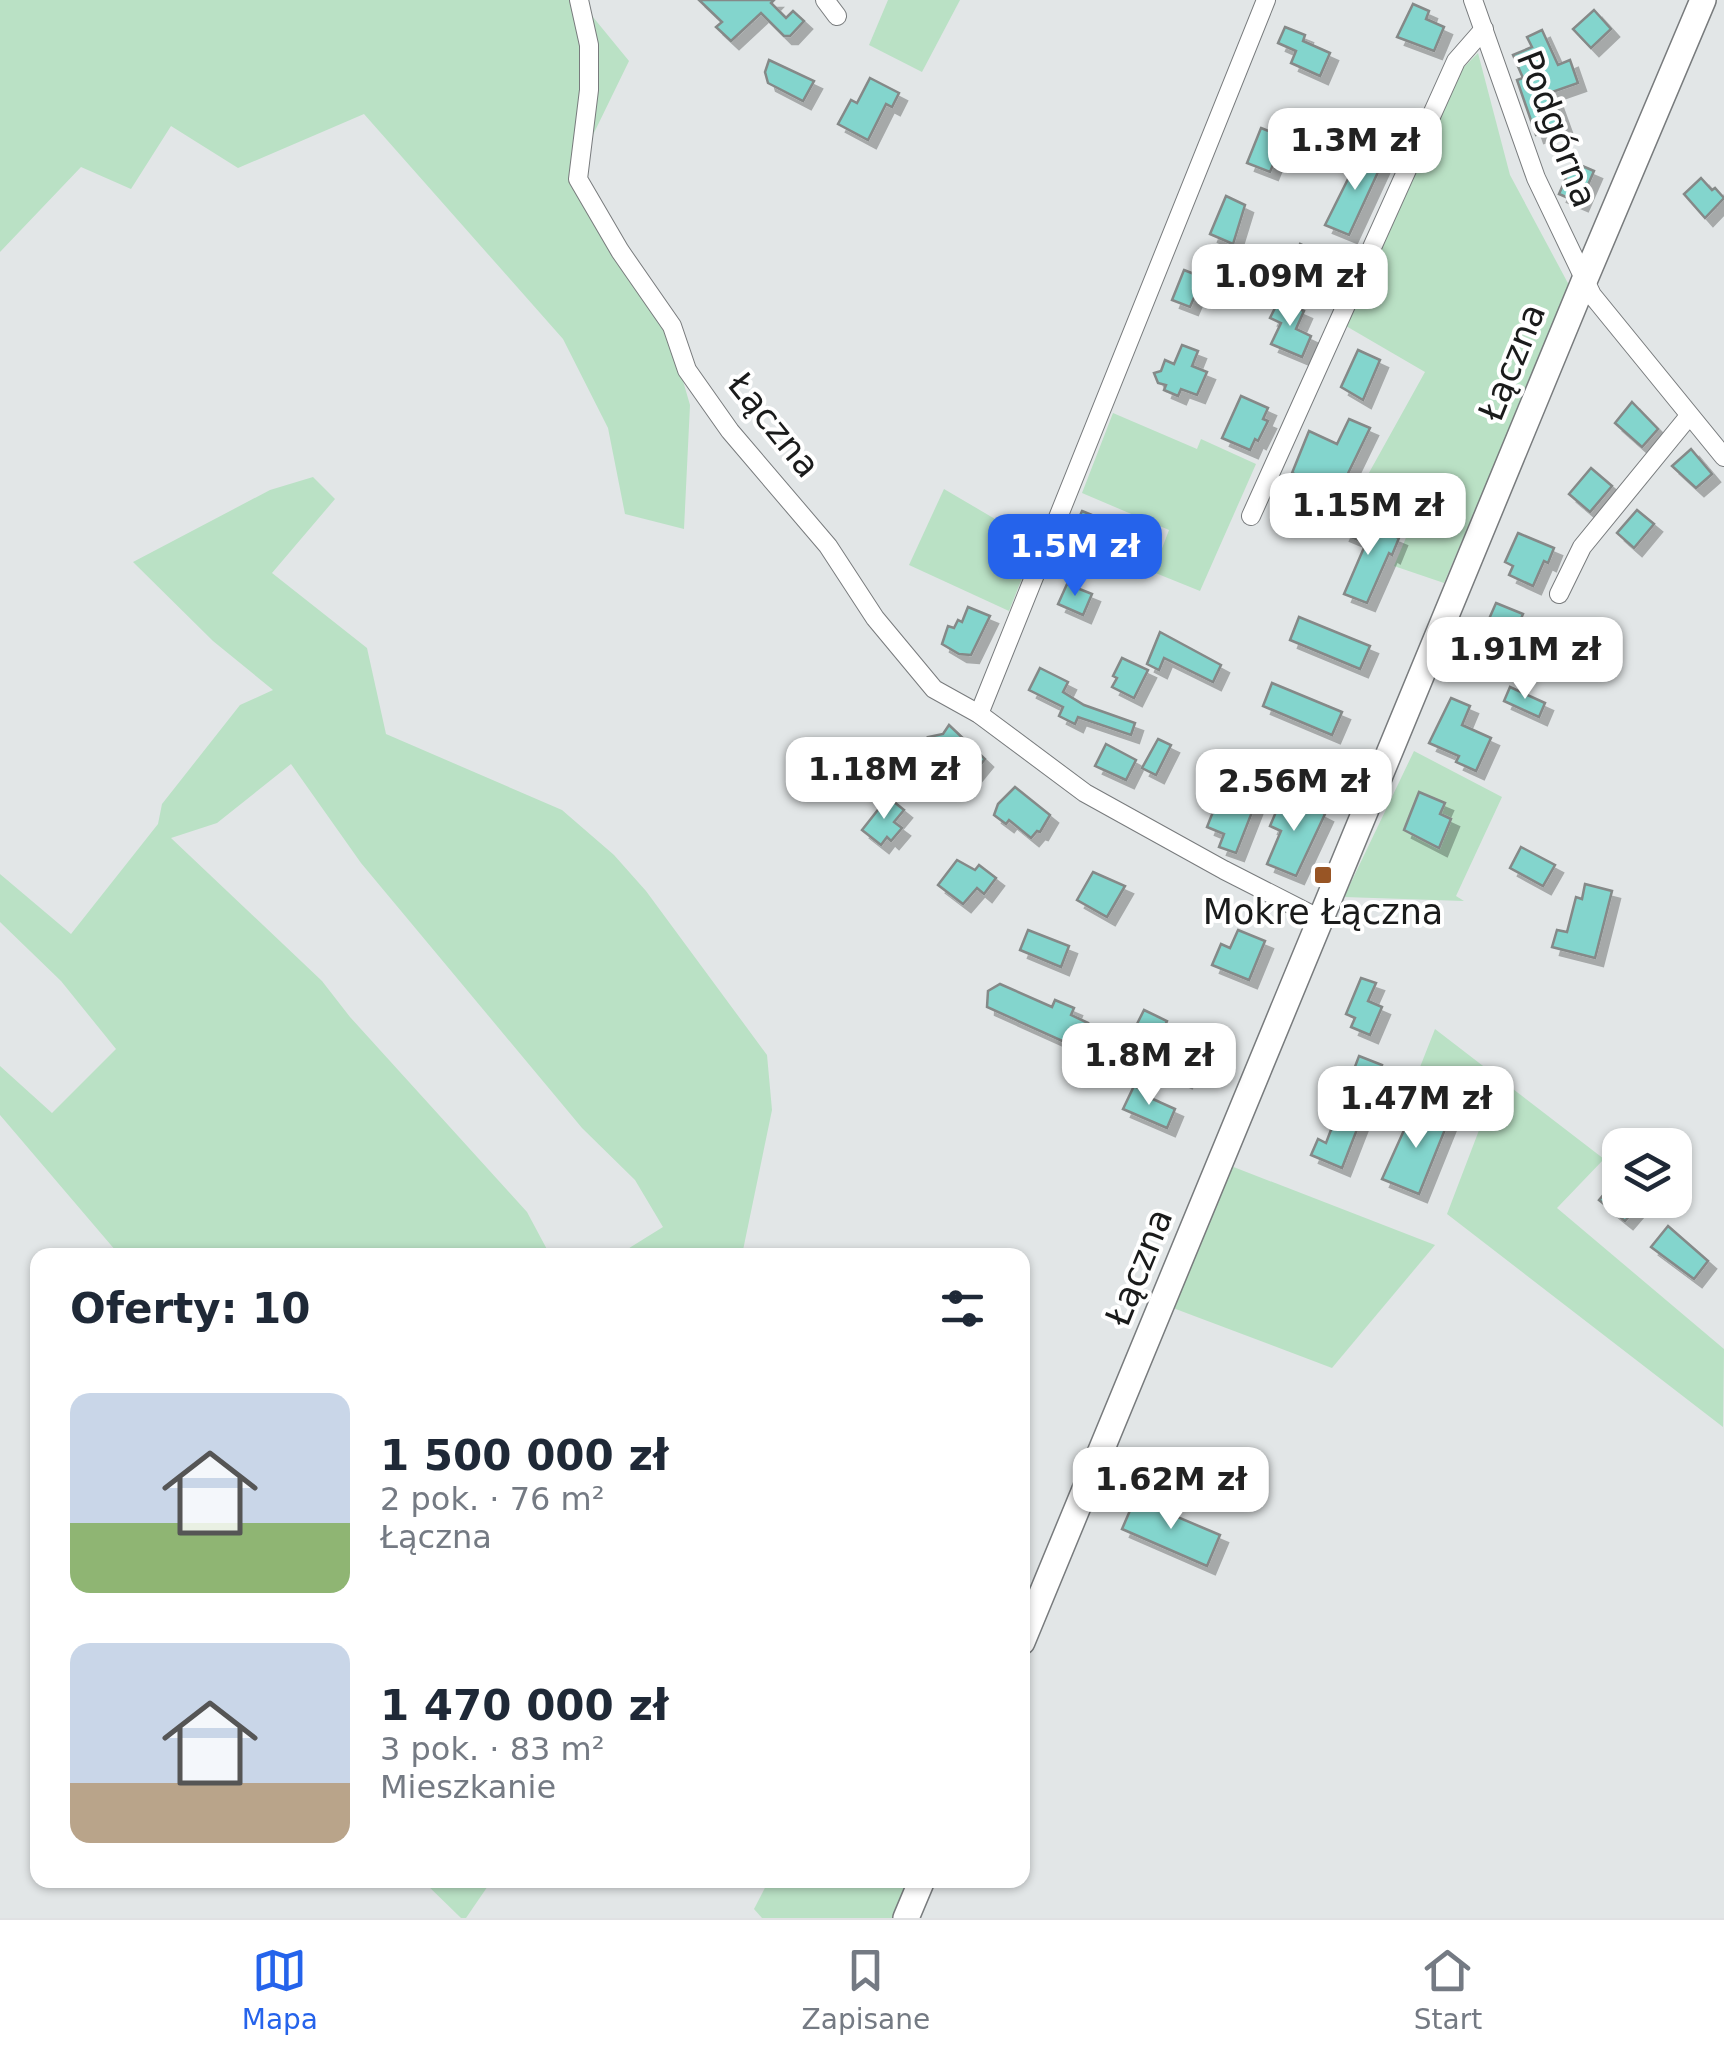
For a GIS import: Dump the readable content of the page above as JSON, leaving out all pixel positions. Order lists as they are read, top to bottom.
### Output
{
  "streets": {
    "street": ["Podgórna", "Łączna"]
  },
  "crossings": [
    ["Podgórna", "Łączna"]
  ],
  "places": {
    "transit": ["Mokre Łączna"]
  },
  "page": {
    "price": [
      "1.3M zł",
      "1.09M zł",
      "1.15M zł",
      "1.5M zł",
      "1.91M zł",
      "1.18M zł",
      "2.56M zł",
      "1.8M zł",
      "1.47M zł",
      "1.62M zł"
    ],
    "heading": "Oferty: 10",
    "list": [
      {
        "name": "1 500 000 zł",
        "note": "2 pok. · 76 m² · Łączna"
      },
      {
        "name": "1 470 000 zł",
        "note": "3 pok. · 83 m² · Mieszkanie"
      }
    ],
    "tabs": ["Mapa", "Zapisane", "Start"]
  }
}
